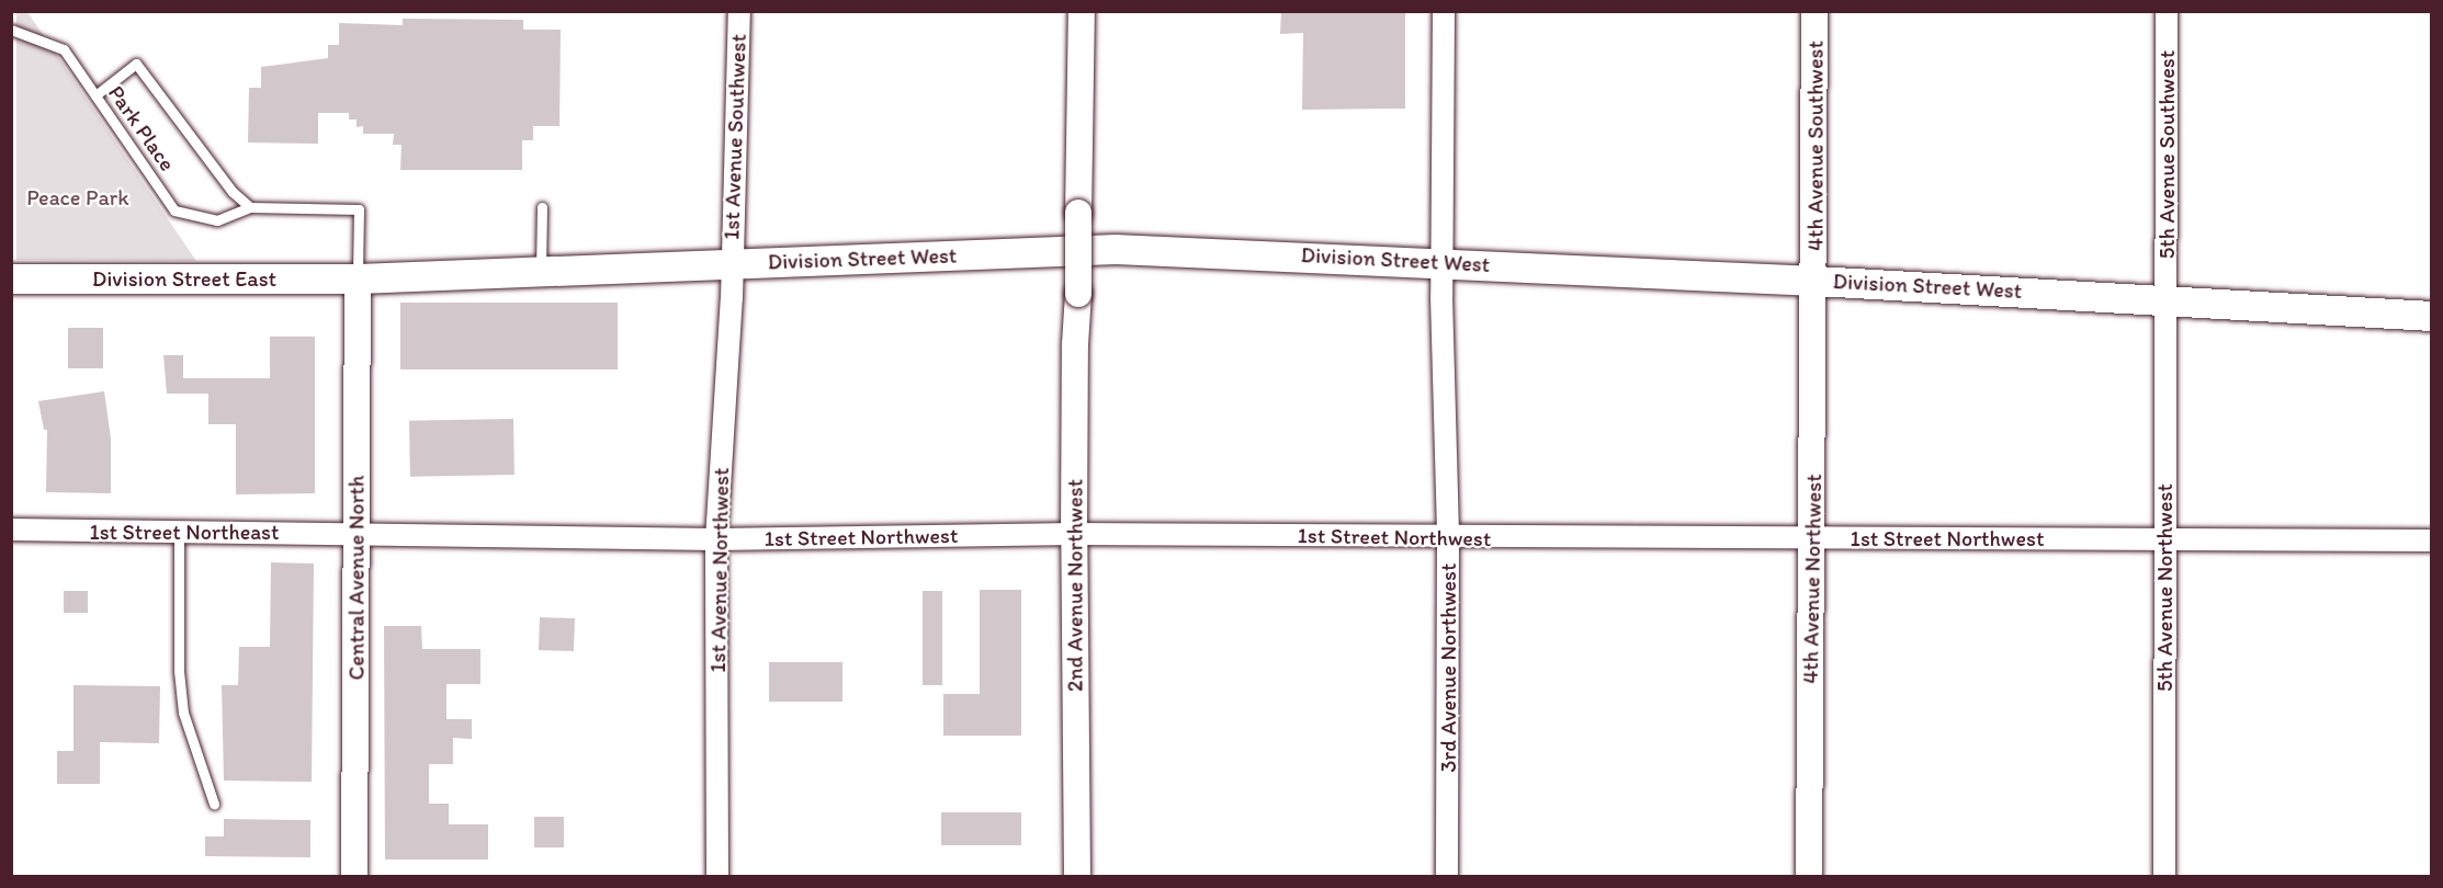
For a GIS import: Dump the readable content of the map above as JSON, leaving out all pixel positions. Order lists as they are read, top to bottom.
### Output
{
  "streets": {
    "main road": ["Division Street West", "Division Street East"],
    "street": [
      "1st Avenue Southwest",
      "4th Avenue Southwest",
      "5th Avenue Southwest",
      "1st Street Northeast",
      "1st Street Northwest",
      "1st Avenue Northwest",
      "Central Avenue North",
      "4th Avenue Northwest",
      "2nd Avenue Northwest",
      "5th Avenue Northwest",
      "3rd Avenue Northwest"
    ],
    "lane": ["Park Place"]
  },
  "crossings": [
    ["1st Avenue Southwest", "Division Street West"],
    ["1st Avenue Southwest", "1st Avenue Northwest"],
    ["4th Avenue Southwest", "Division Street West"],
    ["4th Avenue Southwest", "4th Avenue Northwest"],
    ["5th Avenue Southwest", "Division Street West"],
    ["5th Avenue Southwest", "5th Avenue Northwest"],
    ["Division Street West", "Division Street East"],
    ["Division Street West", "1st Avenue Northwest"],
    ["Division Street West", "Central Avenue North"],
    ["Division Street West", "4th Avenue Northwest"],
    ["Division Street West", "5th Avenue Northwest"],
    ["Division Street West", "3rd Avenue Northwest"],
    ["Division Street East", "Central Avenue North"],
    ["1st Street Northeast", "1st Street Northwest"],
    ["1st Street Northeast", "Central Avenue North"],
    ["1st Street Northwest", "1st Avenue Northwest"],
    ["1st Street Northwest", "Central Avenue North"],
    ["1st Street Northwest", "4th Avenue Northwest"],
    ["1st Street Northwest", "2nd Avenue Northwest"],
    ["1st Street Northwest", "5th Avenue Northwest"],
    ["1st Street Northwest", "3rd Avenue Northwest"]
  ],
  "parks": ["Peace Park"]
}
